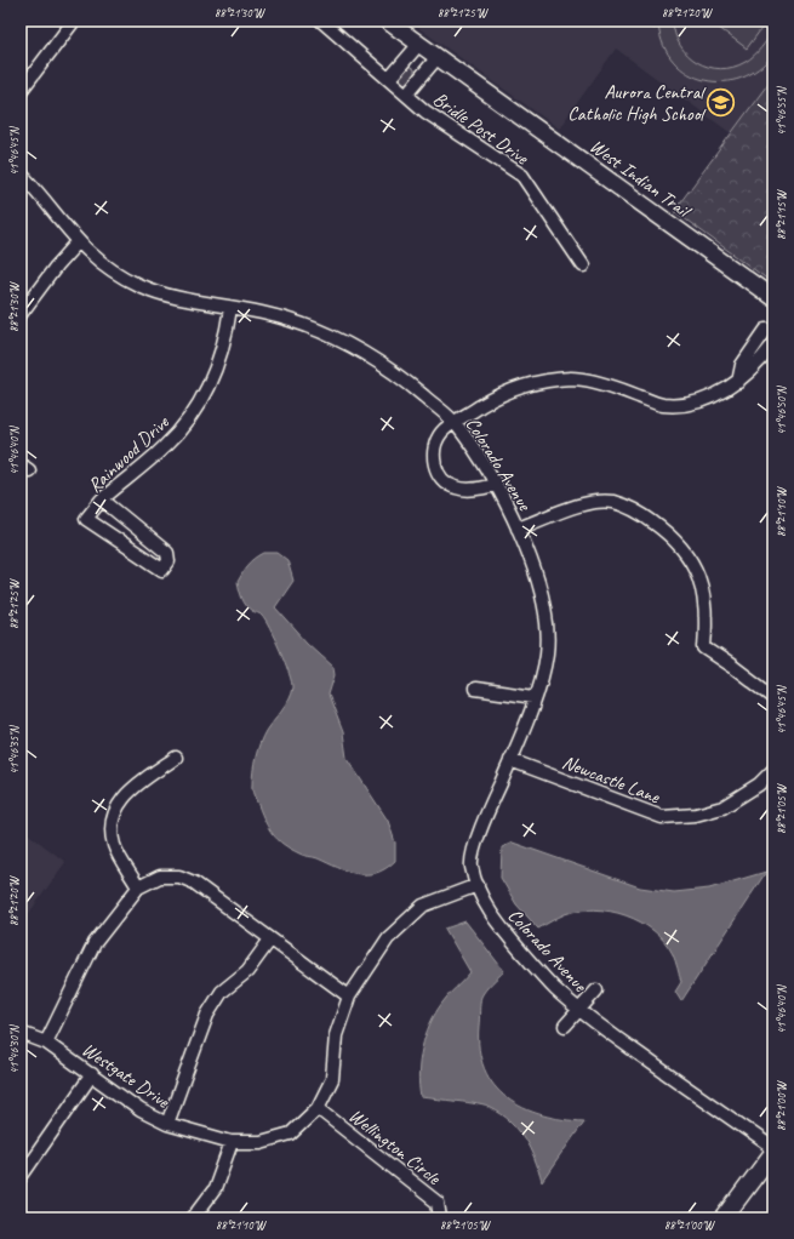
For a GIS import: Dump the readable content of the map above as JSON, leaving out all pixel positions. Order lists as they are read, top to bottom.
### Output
{
  "streets": {
    "main road": ["West Indian Trail"],
    "street": [
      "Bridle Post Drive",
      "Rainwood Drive",
      "Colorado Avenue",
      "Newcastle Lane",
      "Westgate Drive",
      "Wellington Circle"
    ]
  },
  "crossings": [
    ["Bridle Post Drive", "West Indian Trail"],
    ["Rainwood Drive", "Colorado Avenue"],
    ["Colorado Avenue", "Newcastle Lane"],
    ["Colorado Avenue", "Westgate Drive"],
    ["Westgate Drive", "Wellington Circle"]
  ],
  "places": {
    "school or university": ["Aurora Central Catholic High School"]
  },
  "coordinates": [
    "88°21'30\"W",
    "88°21'25\"W",
    "88°21'20\"W",
    "41°46'55\"N",
    "41°46'45\"N",
    "88°21'15\"W",
    "41°46'50\"N",
    "41°46'40\"N",
    "88°21'10\"W",
    "41°46'35\"N",
    "88°21'05\"W",
    "41°46'30\"N",
    "88°21'00\"W"
  ]
}
